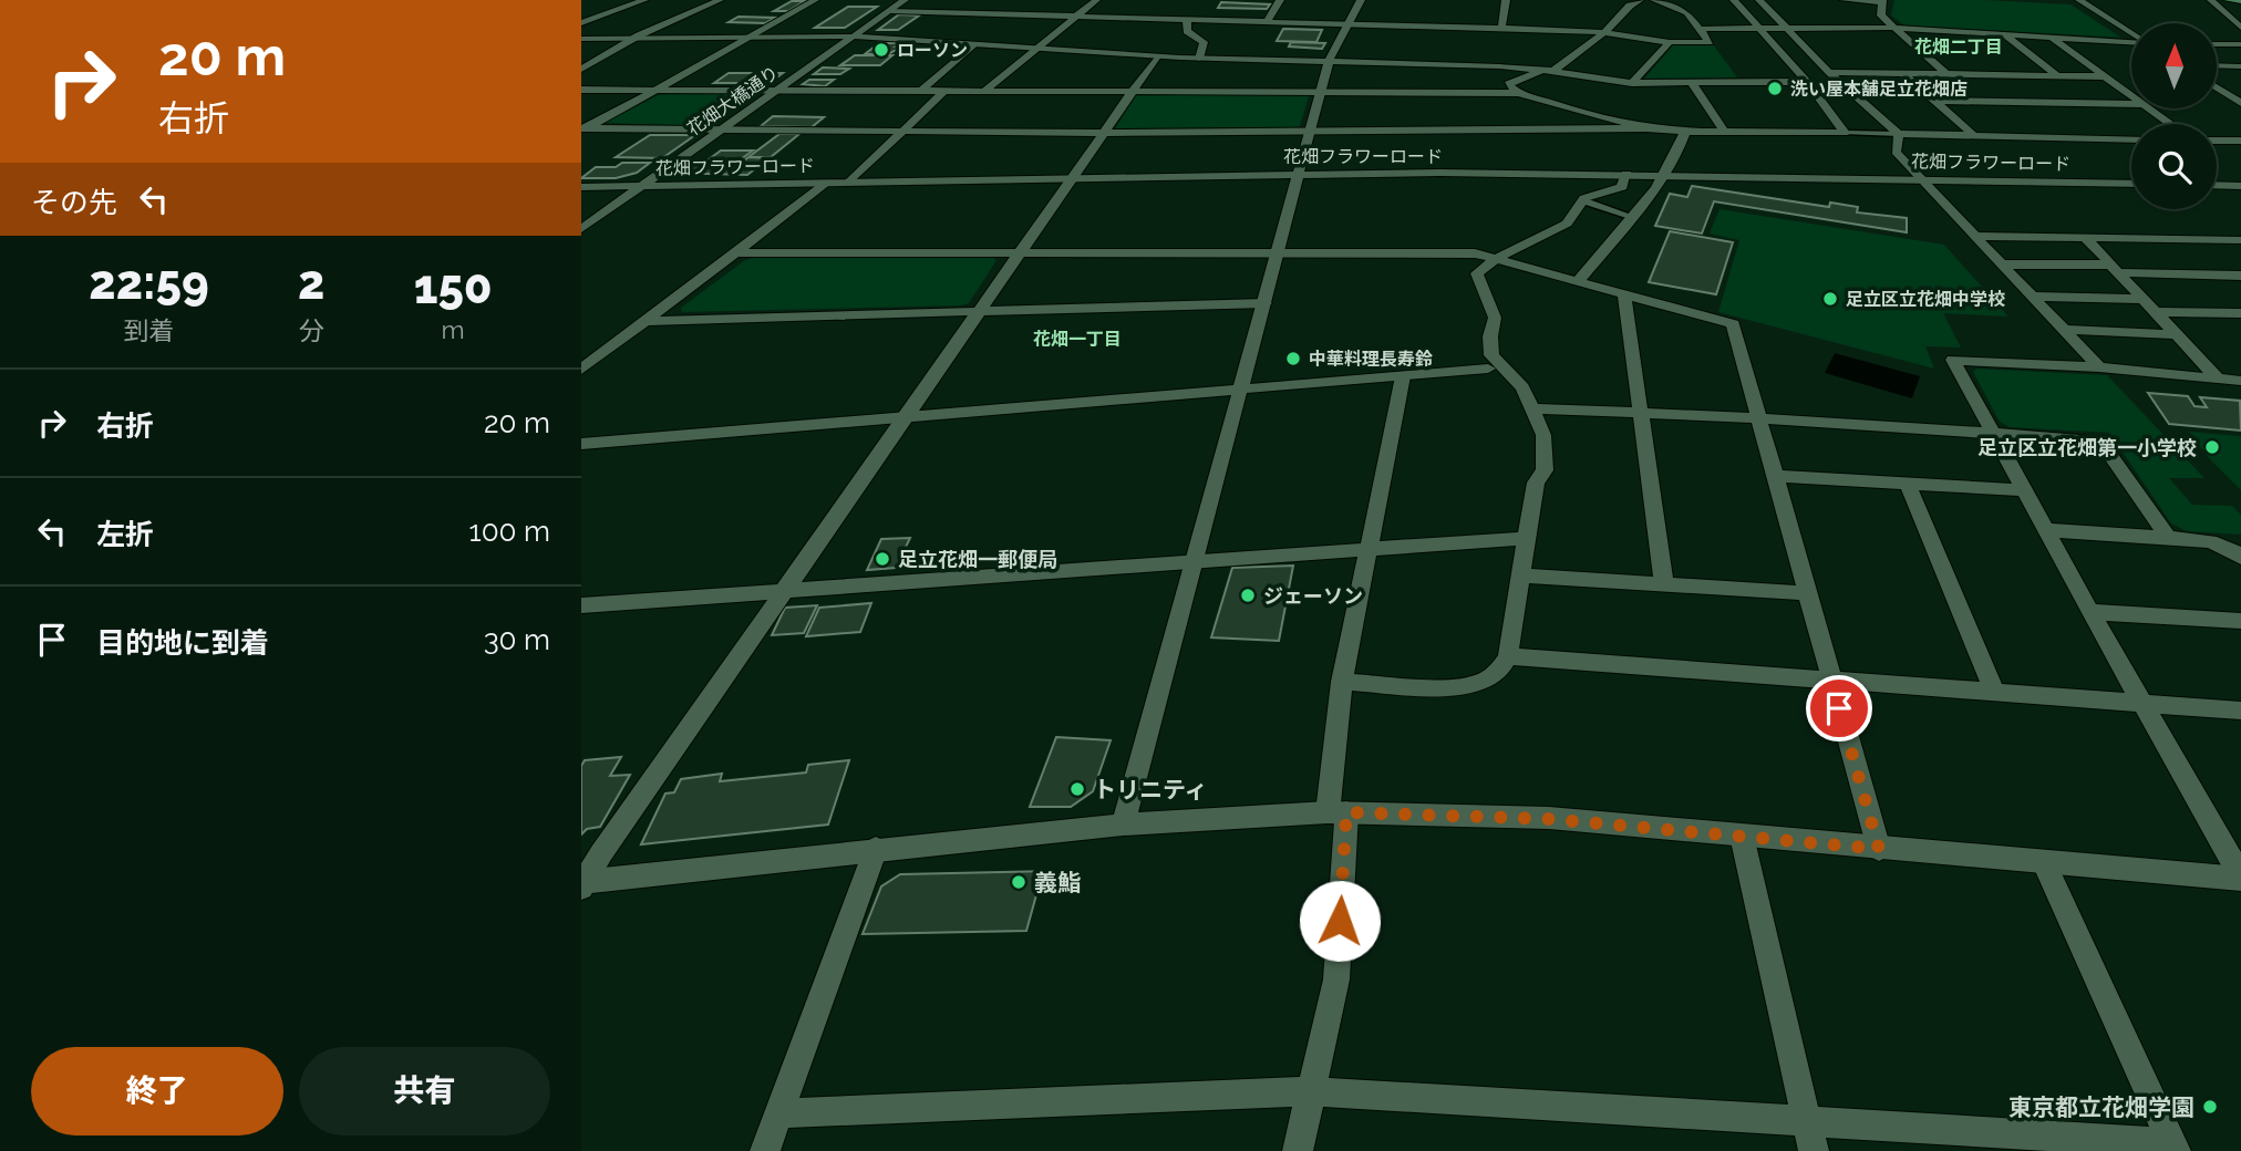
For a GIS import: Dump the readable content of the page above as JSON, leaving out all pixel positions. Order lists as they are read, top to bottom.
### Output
{
  "streets": {
    "street": ["花畑大橋通り", "花畑フラワーロード"]
  },
  "crossings": [
    ["花畑大橋通り", "花畑フラワーロード"]
  ],
  "districts": ["花畑二丁目", "花畑一丁目"],
  "places": [
    "ローソン",
    "洗い屋本舗足立花畑店",
    "足立区立花畑中学校",
    "中華料理長寿鈴",
    "足立区立花畑第一小学校",
    "足立花畑一郵便局",
    "ジェーソン",
    "トリニティ",
    "義鮨",
    "東京都立花畑学園"
  ],
  "north": "top",
  "page": {
    "turn": ["20 m", "右折"],
    "then": "その先",
    "eta": [
      "22:59",
      "到着",
      "2",
      "分",
      "150",
      "m"
    ],
    "list": [
      {
        "name": "右折",
        "value": "20 m"
      },
      {
        "name": "左折",
        "value": "100 m"
      },
      {
        "name": "目的地に到着",
        "value": "30 m"
      }
    ],
    "buttons": ["終了", "共有"]
  }
}
